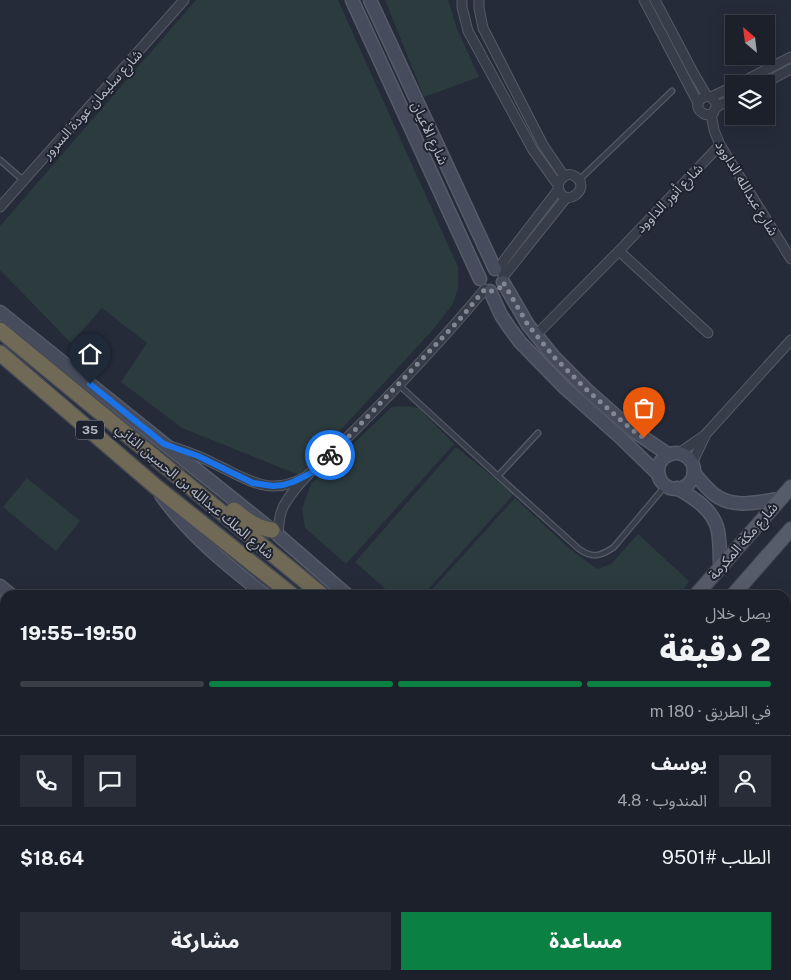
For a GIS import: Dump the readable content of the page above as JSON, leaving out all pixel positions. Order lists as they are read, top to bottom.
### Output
{
  "streets": {
    "highway": ["35", "شارع الملك عبدالله بن الحسين الثاني"],
    "main road": ["شارع مكة المكرمة"],
    "street": [
      "شارع سليمان عودة السرور",
      "شارع الأعيان",
      "شارع عبدالله الداوود",
      "شارع أنور الداوود"
    ]
  },
  "crossings": [
    ["شارع الأعيان", "شارع أنور الداوود"],
    ["شارع الأعيان", "شارع مكة المكرمة"],
    ["شارع عبدالله الداوود", "شارع أنور الداوود"]
  ],
  "north": "top left",
  "page": {
    "heading": ["2 دقيقة", "يصل خلال", "19:50–19:55"],
    "panel": [
      "يوسف",
      "المندوب · 4.8",
      "الطلب #9501",
      "$18.64"
    ],
    "bar": "في الطريق · 180 m",
    "buttons": ["مساعدة", "مشاركة"]
  }
}
